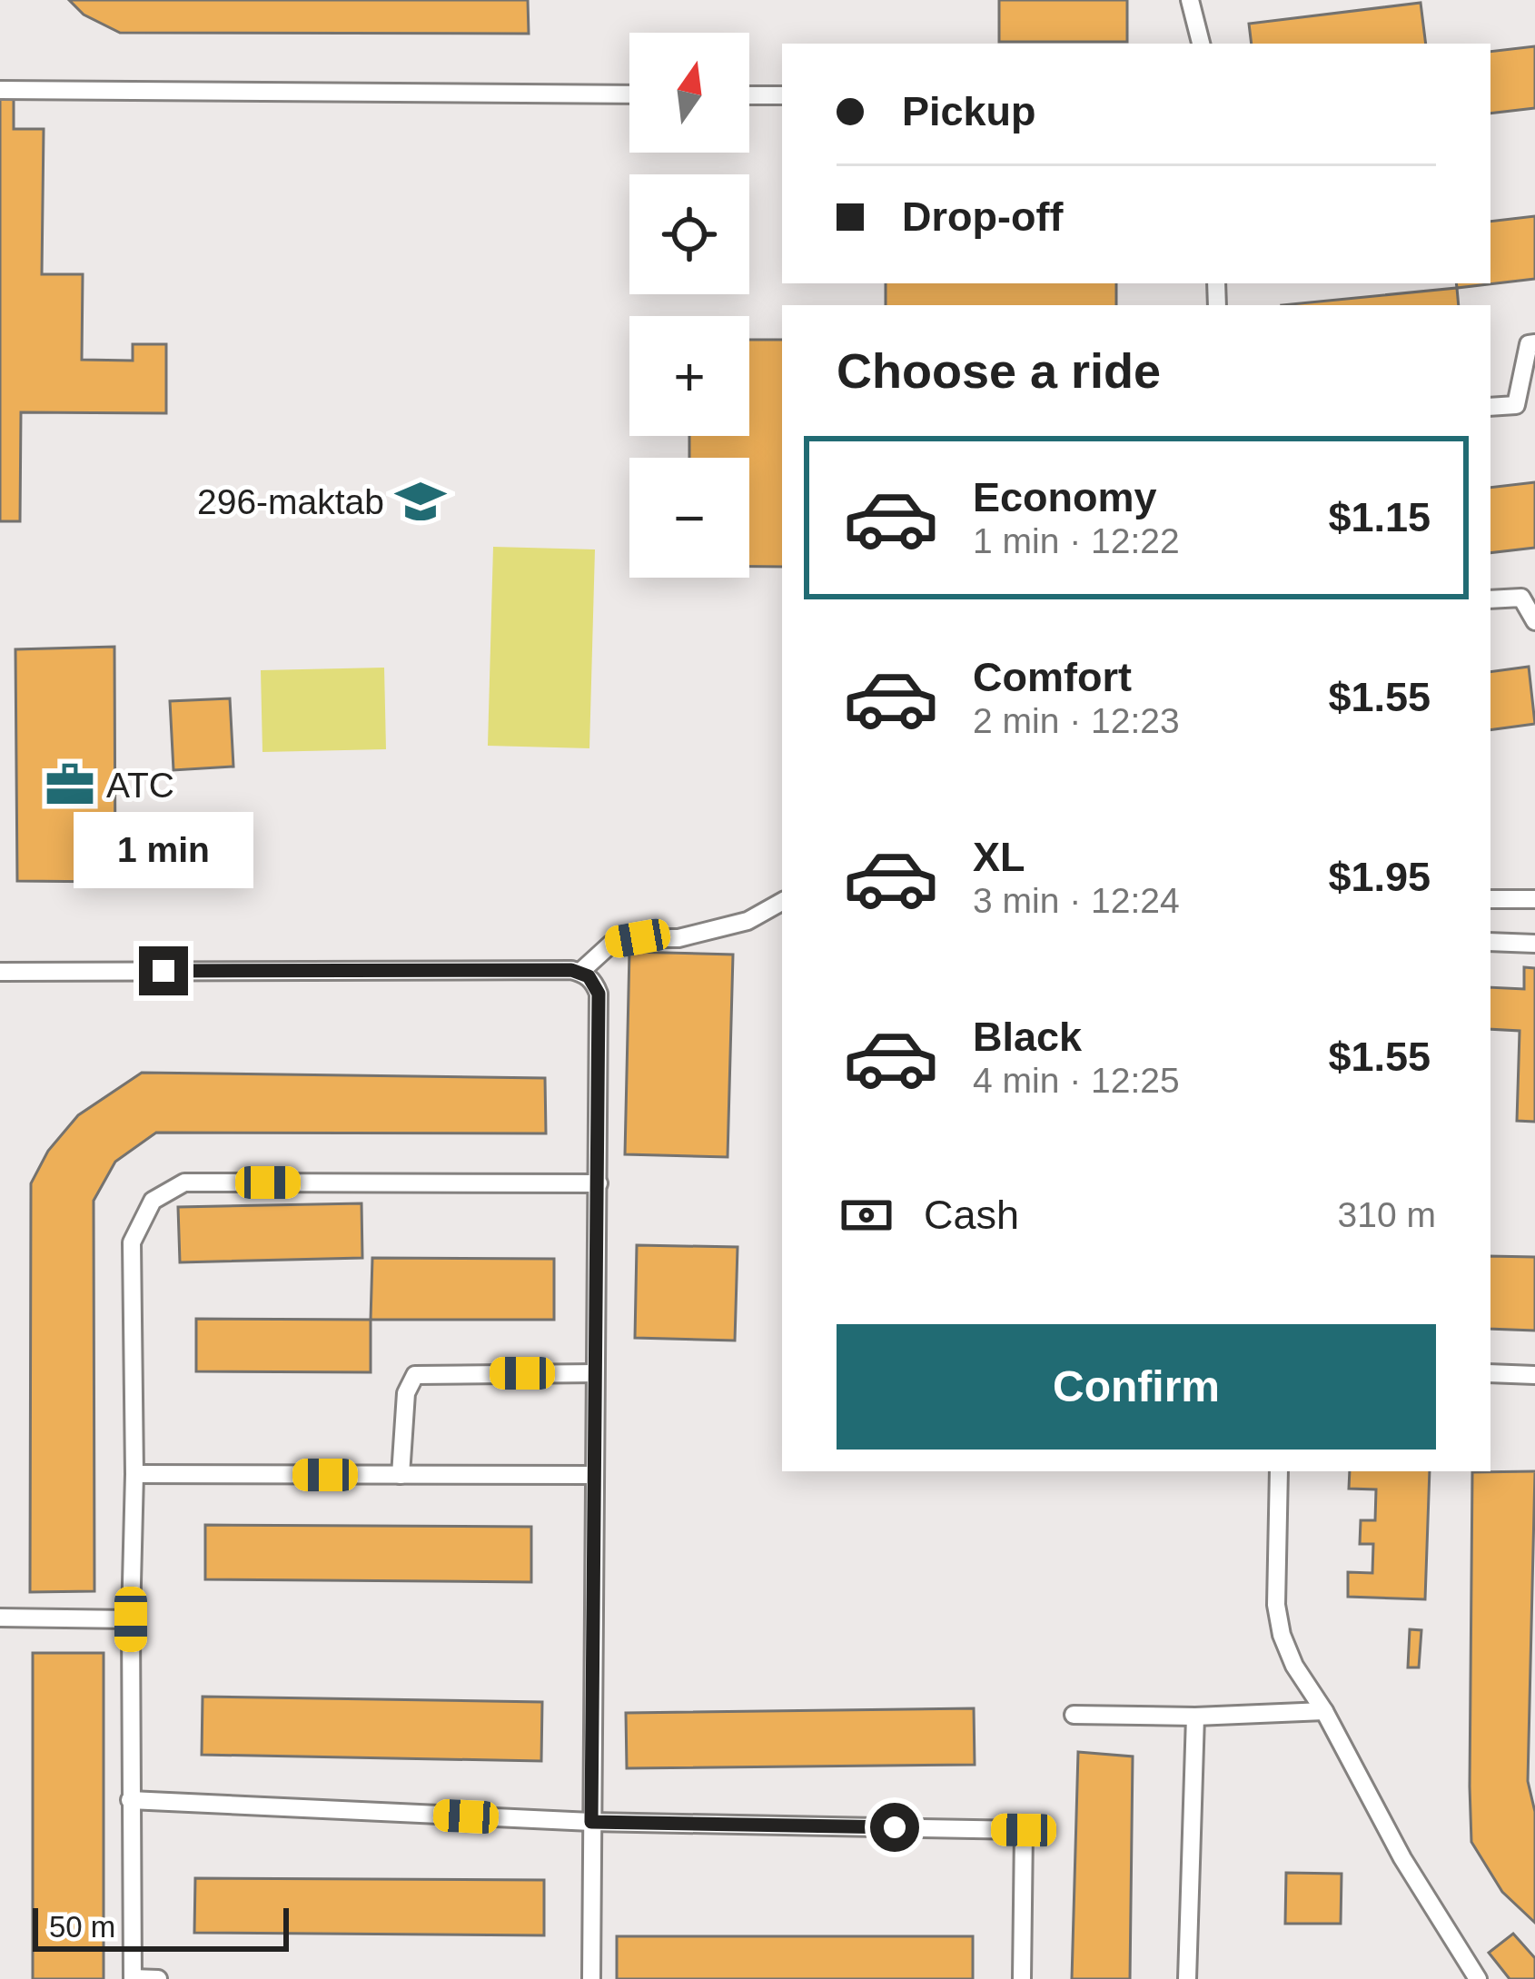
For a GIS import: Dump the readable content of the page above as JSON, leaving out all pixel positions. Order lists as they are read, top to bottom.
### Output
{
  "places": {
    "school or university": ["296-maktab"],
    "office": ["АТС"]
  },
  "scale_bar": "50 m",
  "north": "top",
  "page": {
    "map_buttons": ["+", "−"],
    "banner": ["Pickup", "Drop-off"],
    "heading": "Choose a ride",
    "list": [
      {
        "name": "Economy",
        "note": "1 min · 12:22",
        "value": "$1.15"
      },
      {
        "name": "Comfort",
        "note": "2 min · 12:23",
        "value": "$1.55"
      },
      {
        "name": "XL",
        "note": "3 min · 12:24",
        "value": "$1.95"
      },
      {
        "name": "Black",
        "note": "4 min · 12:25",
        "value": "$1.55"
      }
    ],
    "bubble": "1 min",
    "pay": ["Cash", "310 m"],
    "buttons": "Confirm",
    "scale": "50 m"
  }
}
